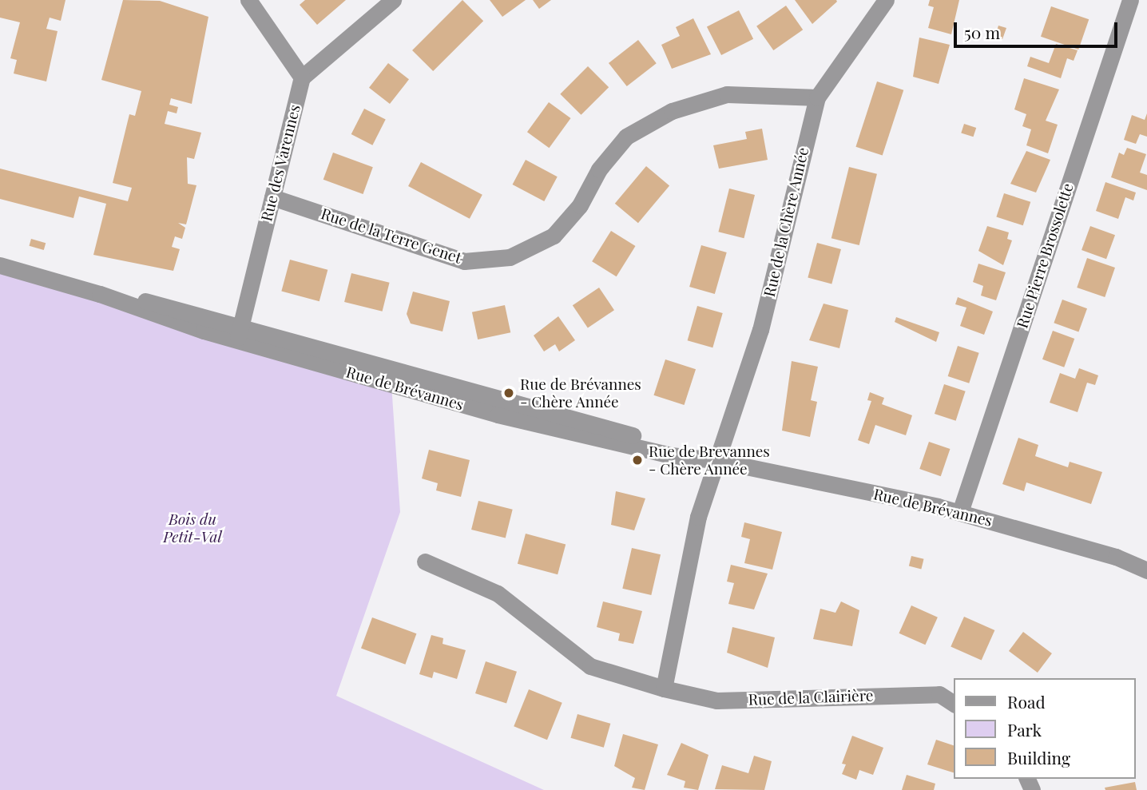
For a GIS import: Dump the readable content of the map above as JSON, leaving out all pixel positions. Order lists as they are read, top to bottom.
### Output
{
  "streets": {
    "street": [
      "Rue des Varennes",
      "Rue de la Chère Année",
      "Rue de la Terre Genet",
      "Rue Pierre Brossolette",
      "Rue de Brévannes",
      "Rue de la Clairière"
    ]
  },
  "crossings": [
    ["Rue des Varennes", "Rue de la Terre Genet"],
    ["Rue des Varennes", "Rue de Brévannes"],
    ["Rue de la Chère Année", "Rue de la Terre Genet"],
    ["Rue de la Chère Année", "Rue de Brévannes"],
    ["Rue Pierre Brossolette", "Rue de Brévannes"]
  ],
  "parks": ["Bois du Petit-Val"],
  "places": ["Rue de Brévannes - Chère Année", "Rue de Brevannes - Chère Année"],
  "legend": ["Road", "Park", "Building"],
  "scale_bar": "50 m"
}
